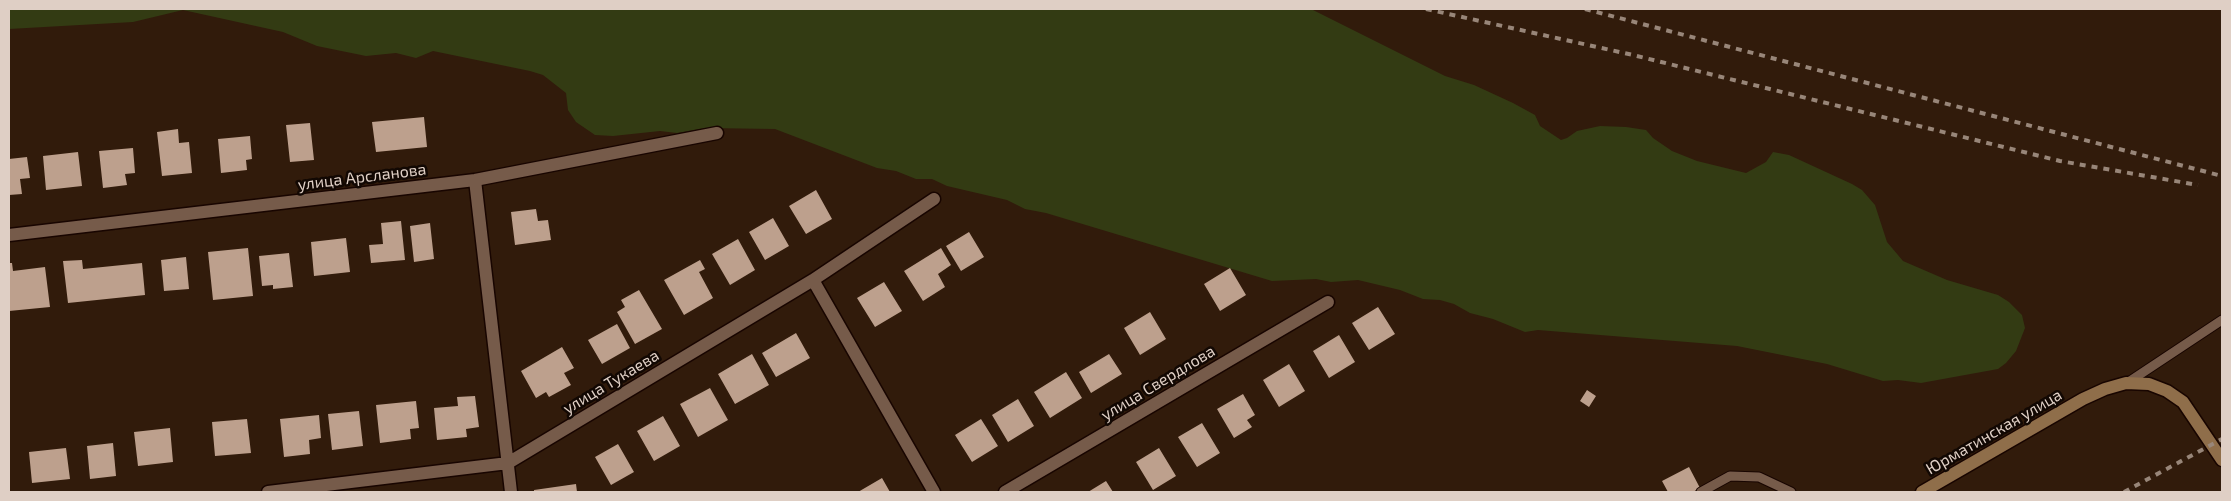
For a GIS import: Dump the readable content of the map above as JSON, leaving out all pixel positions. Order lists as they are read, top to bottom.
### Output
{
  "streets": {
    "main road": ["Юрматинская улица"],
    "street": ["улица Арсланова", "улица Тукаева", "улица Свердлова"]
  }
}
